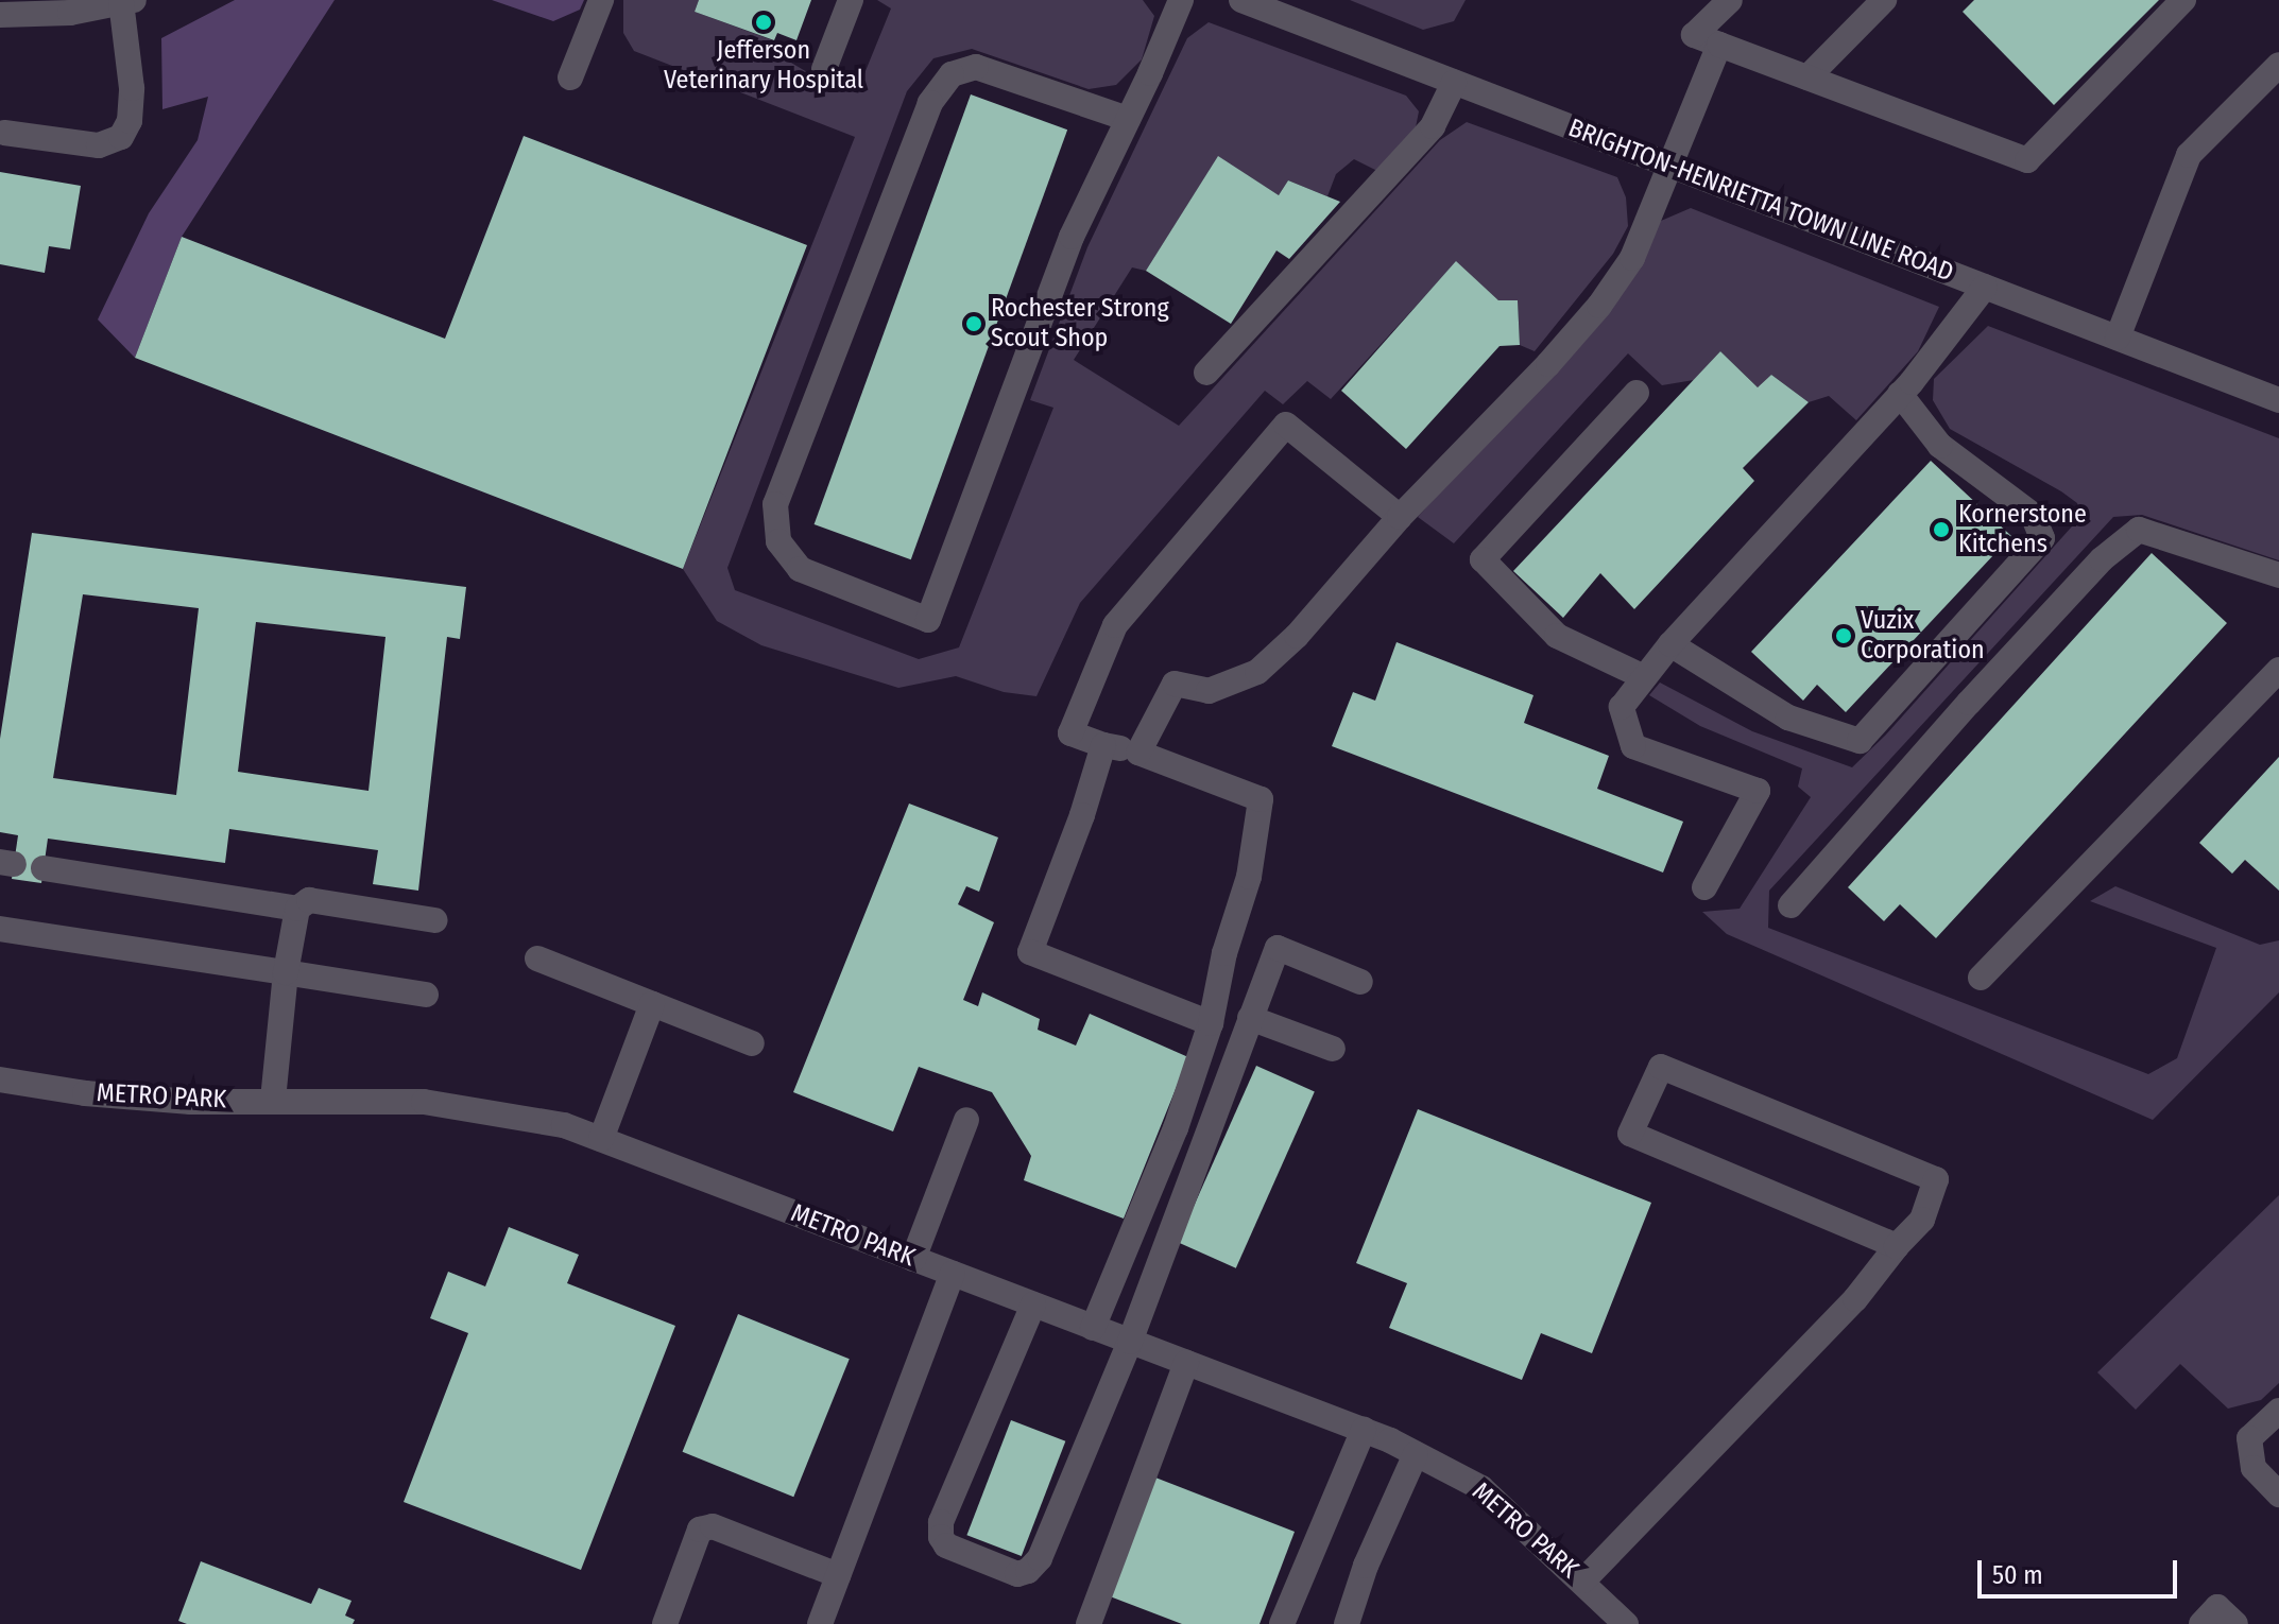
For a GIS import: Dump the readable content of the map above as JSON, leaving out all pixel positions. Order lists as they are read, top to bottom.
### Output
{
  "streets": {
    "street": ["BRIGHTON-HENRIETTA TOWN LINE ROAD", "METRO PARK"]
  },
  "places": [
    "Jefferson Veterinary Hospital",
    "Rochester Strong Scout Shop",
    "Kornerstone Kitchens",
    "Vuzix Corporation"
  ],
  "scale_bar": "50 m"
}
